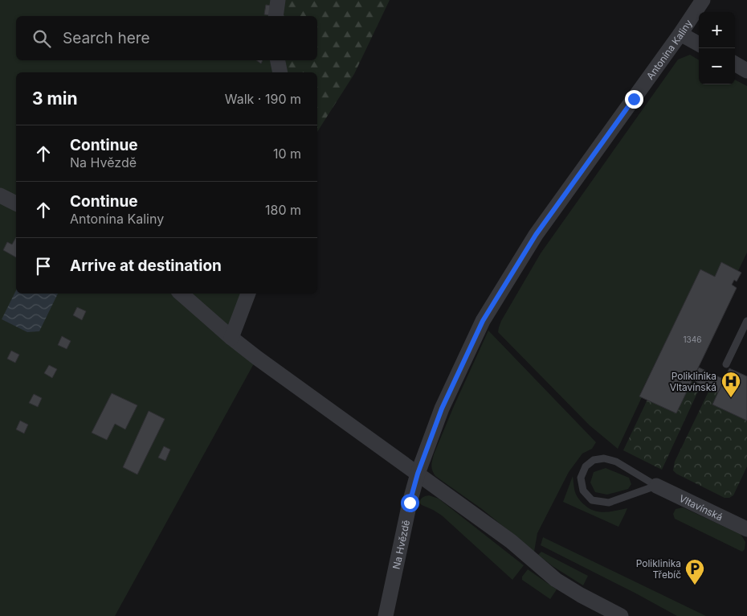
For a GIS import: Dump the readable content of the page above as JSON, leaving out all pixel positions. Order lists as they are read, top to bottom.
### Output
{
  "streets": {
    "street": ["Antonína Kaliny", "Vltavínská", "Na Hvězdě"]
  },
  "crossings": [
    ["Antonína Kaliny", "Na Hvězdě"]
  ],
  "places": {
    "hospital": ["Poliklinika Vltavínská"],
    "parking": ["Poliklinika Třebíč"]
  },
  "house_numbers": ["1346"],
  "page": {
    "map_buttons": ["+", "−"],
    "search": "Search here",
    "heading": ["3 min", "Walk · 190 m"],
    "list": [
      ["Continue", "Na Hvězdě", "10 m"],
      ["Continue", "Antonína Kaliny", "180 m"],
      "Arrive at destination"
    ]
  }
}
